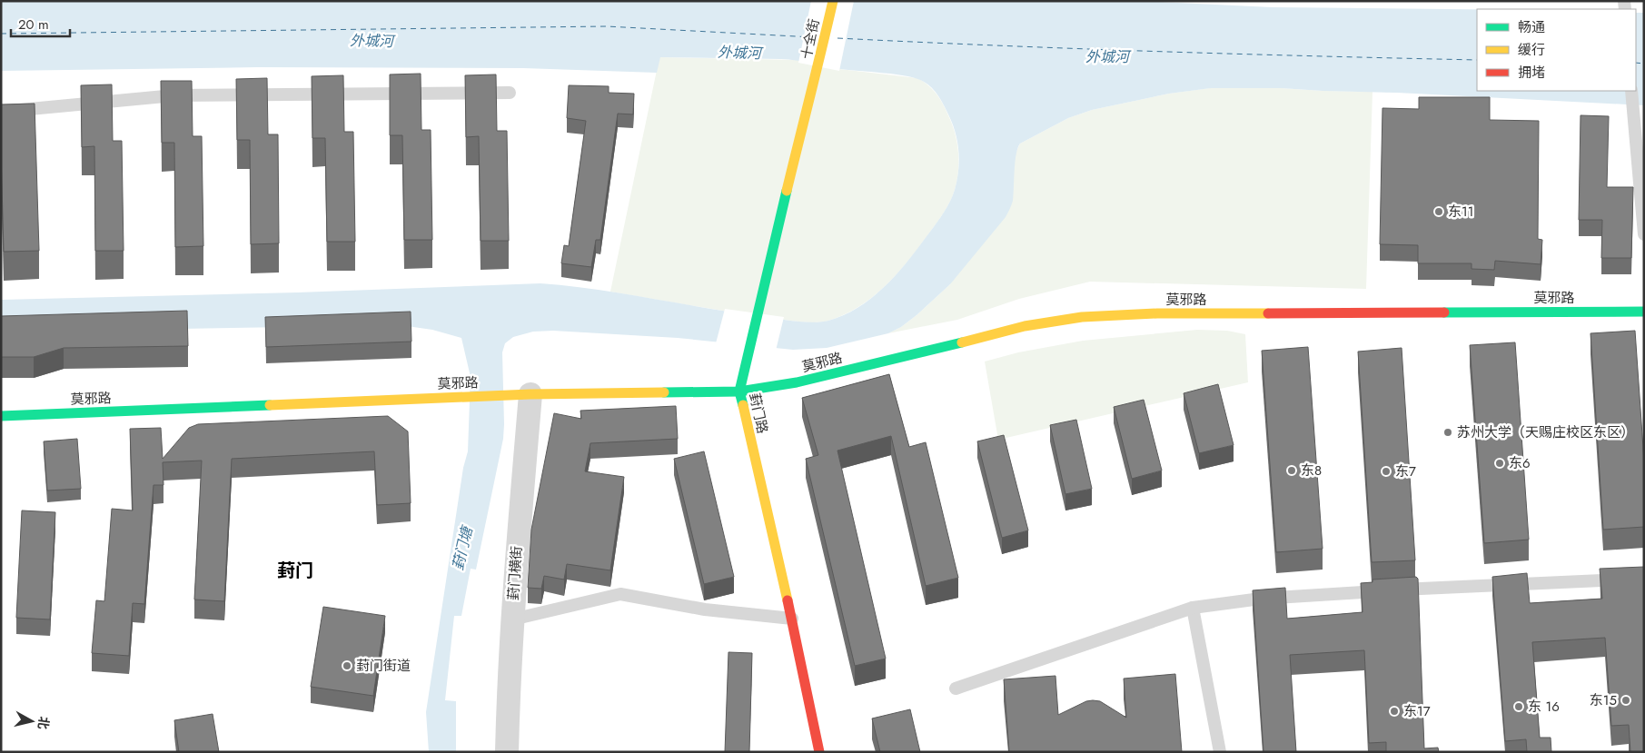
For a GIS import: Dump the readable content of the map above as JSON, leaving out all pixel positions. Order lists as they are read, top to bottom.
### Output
{
  "streets": {
    "main road": ["十全街", "莫邪路", "葑门路"],
    "street": ["葑门横街"]
  },
  "crossings": [
    ["十全街", "葑门路"],
    ["莫邪路", "葑门路"],
    ["莫邪路", "葑门横街"]
  ],
  "districts": ["葑门"],
  "water": ["外城河", "葑门塘"],
  "places": [
    "东11",
    "苏州大学（天赐庄校区东区）",
    "东6",
    "东8",
    "东7",
    "葑门街道",
    "东15",
    "东 16",
    "东17"
  ],
  "legend": ["畅通", "缓行", "拥堵"],
  "scale_bar": "20 m",
  "north": "right"
}
